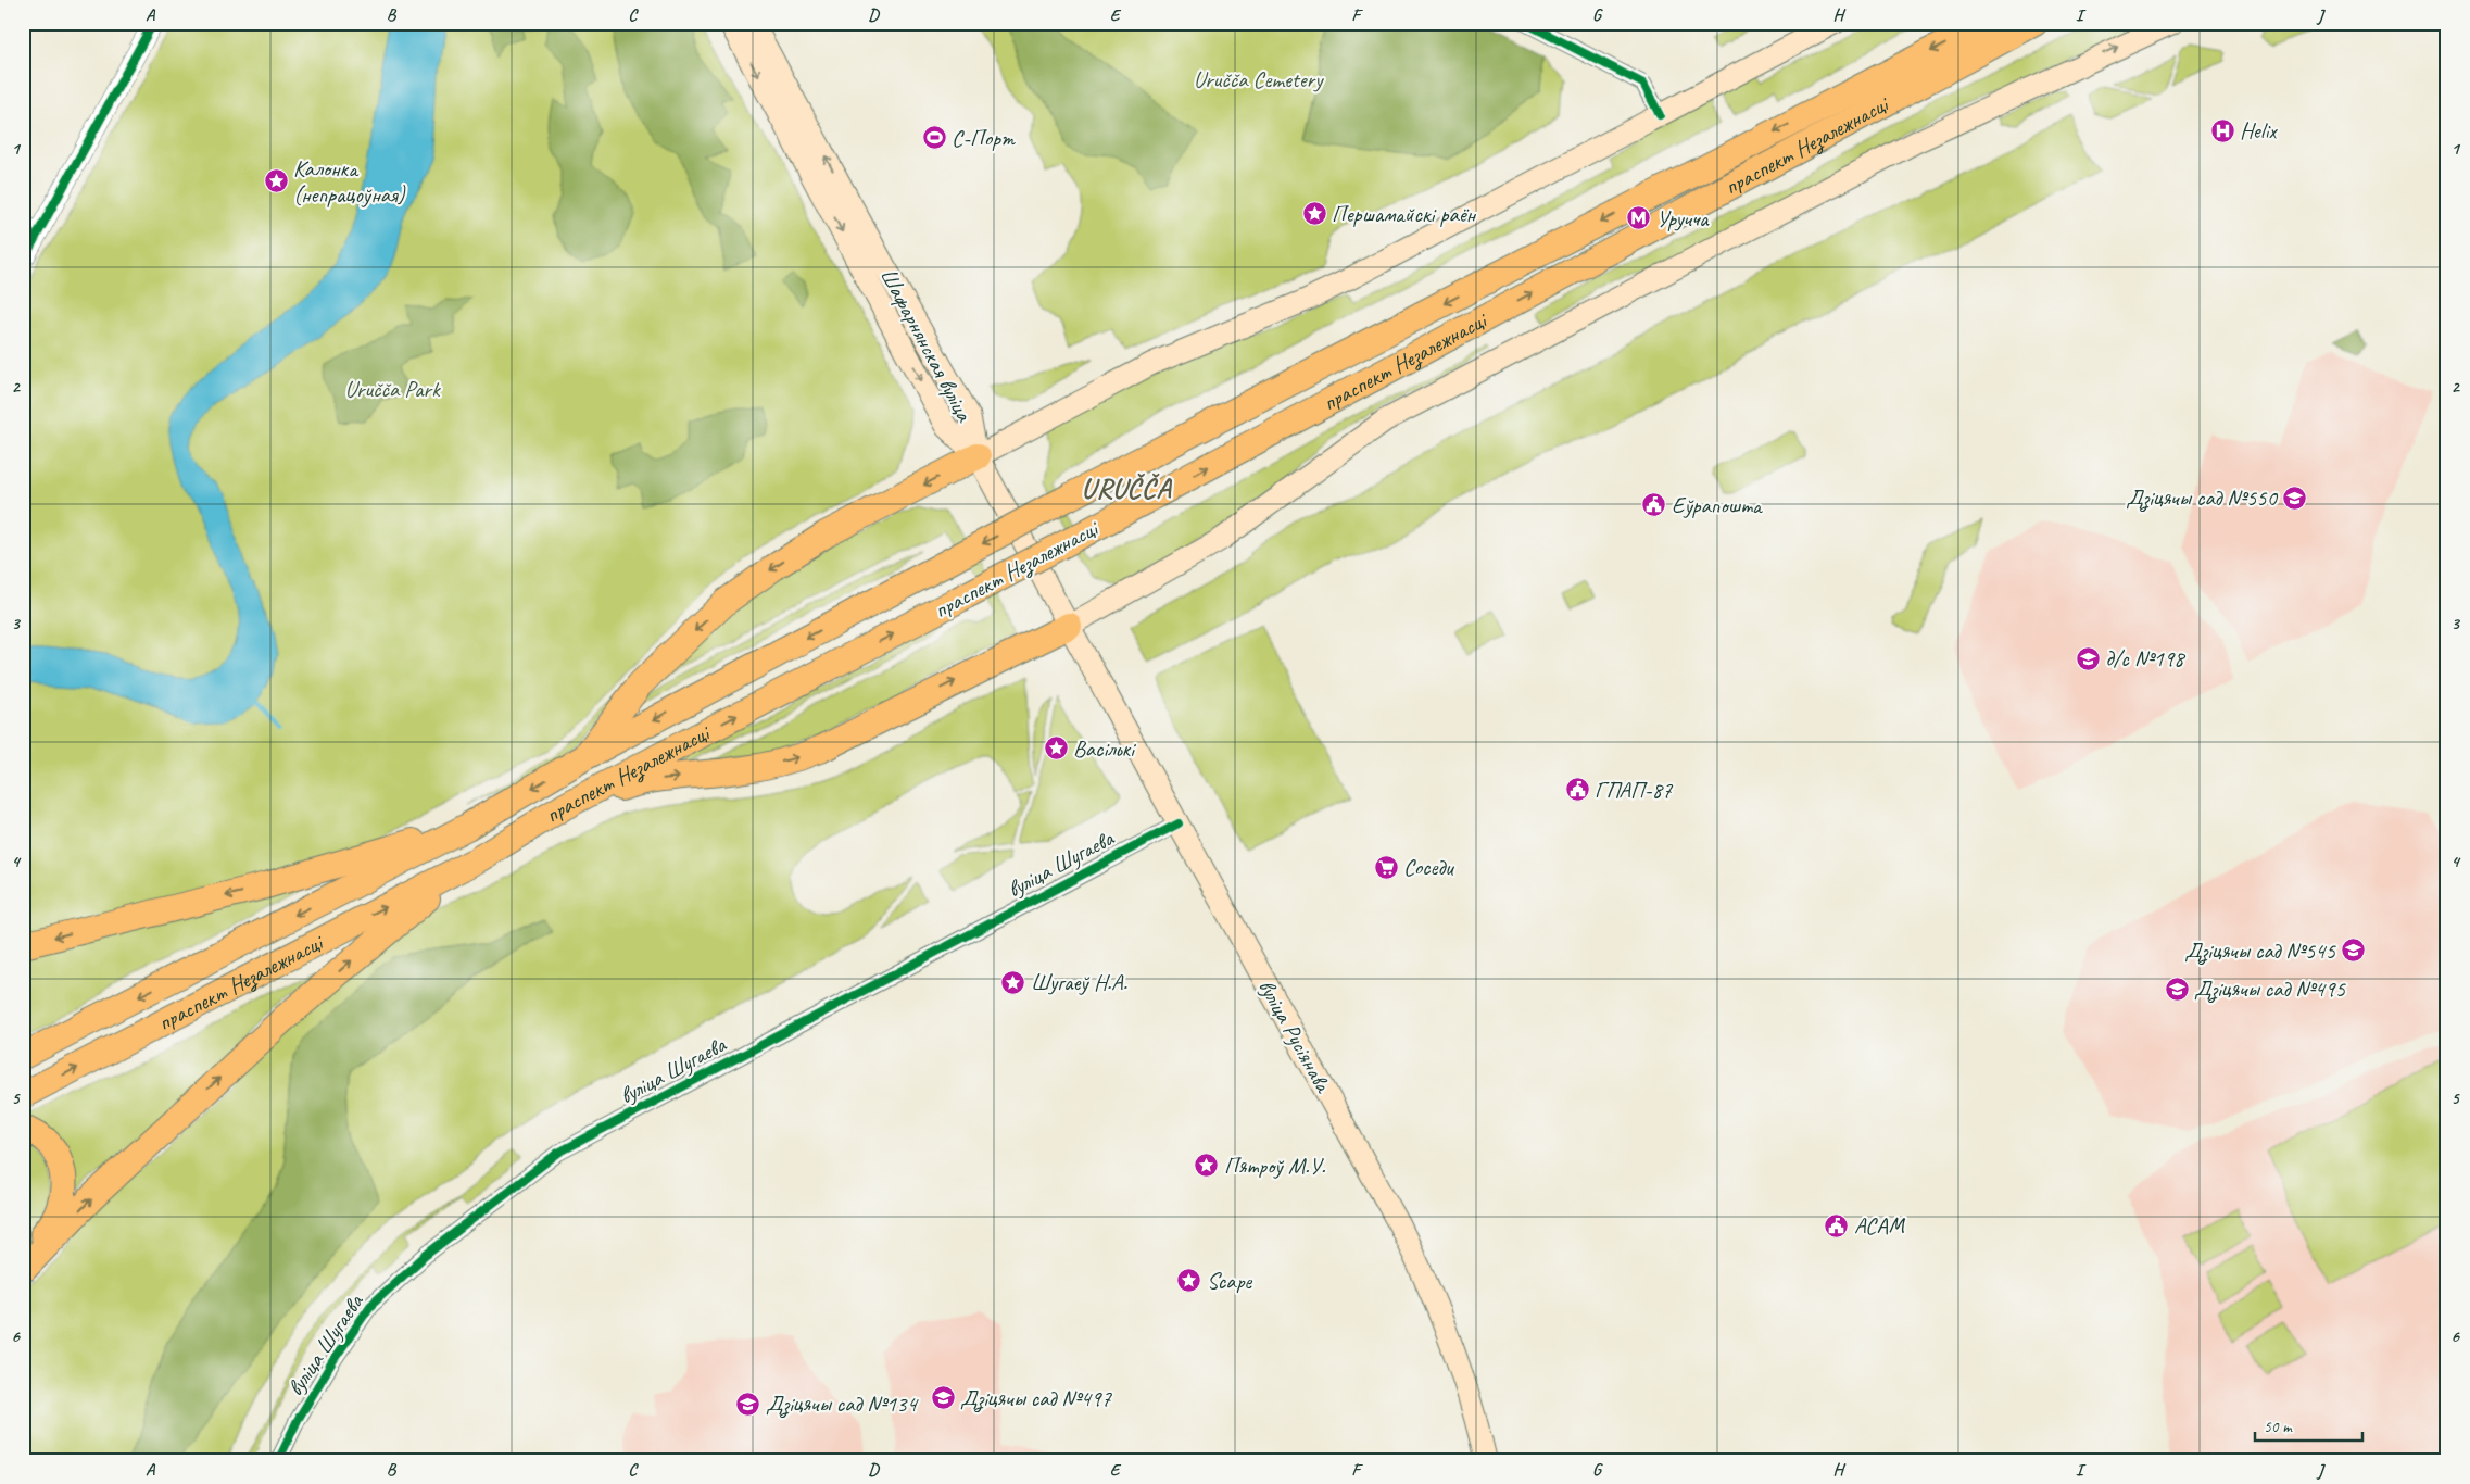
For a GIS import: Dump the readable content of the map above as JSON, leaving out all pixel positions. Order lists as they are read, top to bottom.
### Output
{
  "streets": {
    "highway": ["праспект Незалежнасці"],
    "main road": ["Шафарнянская вуліца", "вуліца Русіянава"],
    "street": ["вуліца Шугаева"]
  },
  "crossings": [
    ["праспект Незалежнасці", "вуліца Русіянава"],
    ["Шафарнянская вуліца", "вуліца Русіянава"],
    ["вуліца Шугаева", "вуліца Русіянава"]
  ],
  "districts": ["URUČČA"],
  "parks": ["Uručča Cemetery", "Uručča Park"],
  "places": {
    "hospital": ["Helix"],
    "sports": ["С-Порт"],
    "place": [
      "Калонка (непрацоўная)",
      "Першамайскі раён",
      "Васількі",
      "Шугаеў Н.А.",
      "Пятроў М.У.",
      "Scape"
    ],
    "metro station": ["Уручча"],
    "school or university": [
      "Дзіцячы сад №550",
      "д/с №198",
      "Дзіцячы сад №545",
      "Дзіцячы сад №495",
      "Дзіцячы сад №497",
      "Дзіцячы сад №134"
    ],
    "public building": ["Еўрапошта", "ГПАП-87", "АСАМ"],
    "supermarket": ["Соседи"]
  },
  "scale_bar": "50 m",
  "grid": {
    "columns": [
      "A",
      "B",
      "C",
      "D",
      "E",
      "F",
      "G",
      "H",
      "I",
      "J"
    ],
    "rows": [
      "1",
      "2",
      "3",
      "4",
      "5",
      "6"
    ]
  }
}
